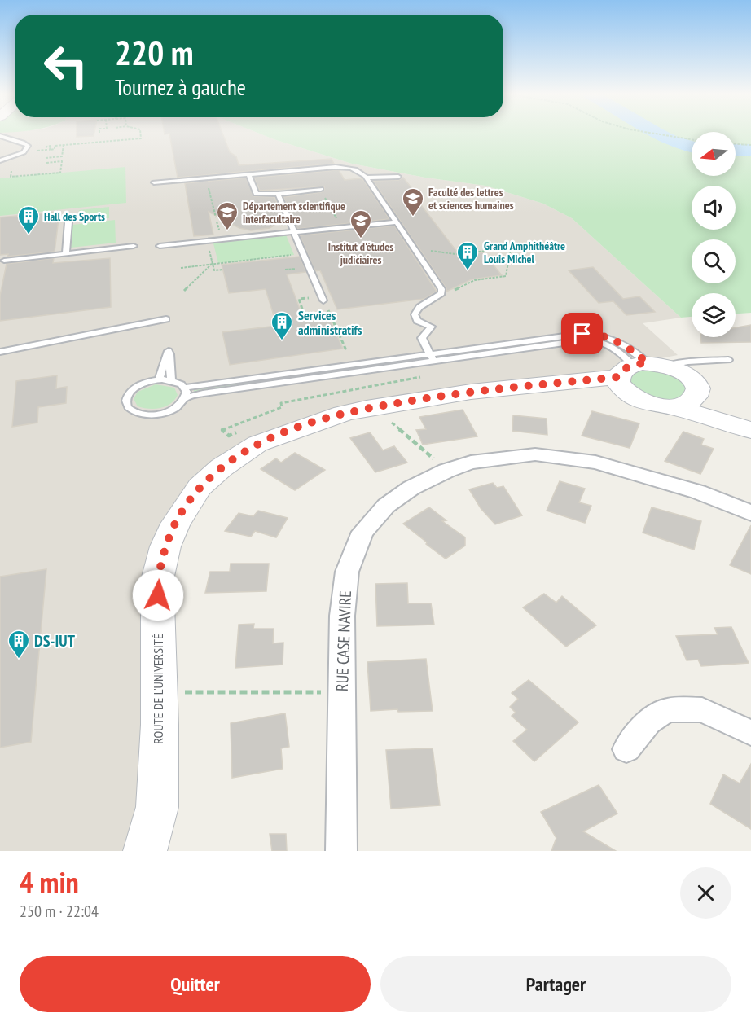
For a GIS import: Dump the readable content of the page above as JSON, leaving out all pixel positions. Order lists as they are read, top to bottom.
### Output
{
  "streets": {
    "main road": ["ROUTE DE L'UNIVERSITÉ"],
    "street": ["RUE CASE NAVIRE"]
  },
  "places": {
    "school or university": ["Faculté des lettres et sciences humaines", "Département scientifique interfacultaire", "Institut d'études judiciaires"],
    "building": [
      "Hall des Sports",
      "Grand Amphithéâtre Louis Michel",
      "Services administratifs",
      "DS-IUT"
    ]
  },
  "north": "left",
  "page": {
    "turn": ["220 m", "Tournez à gauche"],
    "heading": ["4 min", "250 m · 22:04"],
    "buttons": ["Quitter", "Partager"]
  }
}
